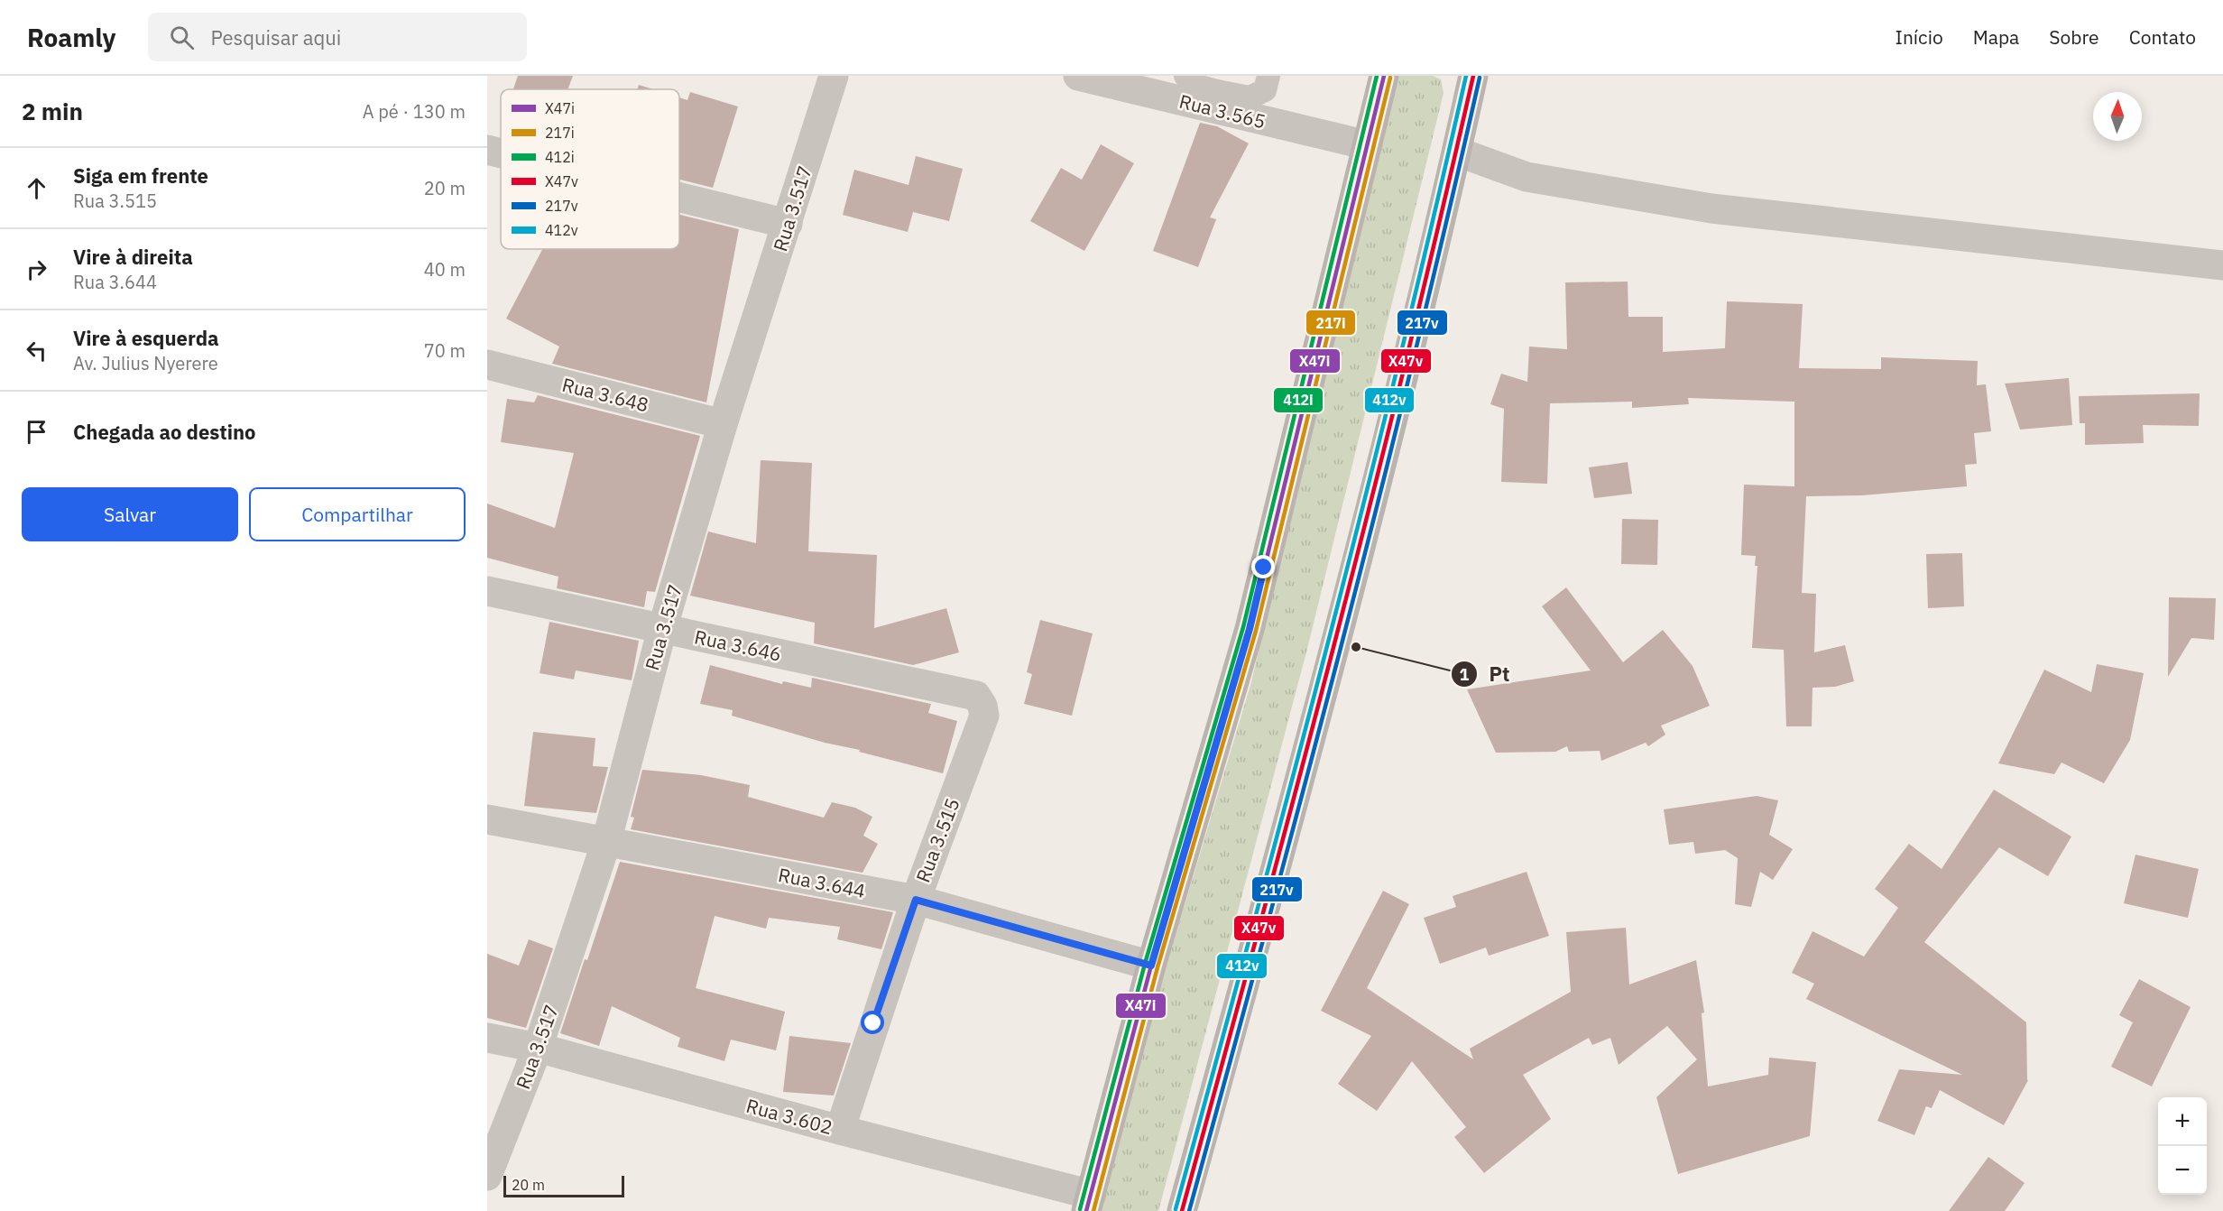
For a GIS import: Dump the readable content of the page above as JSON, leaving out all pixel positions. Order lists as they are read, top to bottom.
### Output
{
  "streets": {
    "street": [
      "Rua 3.565",
      "Rua 3.517",
      "Rua 3.648",
      "Rua 3.646",
      "Rua 3.515",
      "Rua 3.644",
      "Rua 3.602"
    ]
  },
  "crossings": [
    ["Rua 3.517", "Rua 3.648"],
    ["Rua 3.517", "Rua 3.646"],
    ["Rua 3.517", "Rua 3.644"],
    ["Rua 3.517", "Rua 3.602"],
    ["Rua 3.646", "Rua 3.515"],
    ["Rua 3.515", "Rua 3.644"],
    ["Rua 3.515", "Rua 3.602"]
  ],
  "places": ["Pt"],
  "lines": [
    "transit line X47i",
    "transit line 412i",
    "transit line X47v",
    "transit line 412v",
    "transit line 217i",
    "transit line 217v"
  ],
  "legend": [
    "X47i",
    "217i",
    "412i",
    "X47v",
    "217v",
    "412v"
  ],
  "scale_bar": "20 m",
  "north": "top",
  "page": {
    "header": "Roamly",
    "search": "Pesquisar aqui",
    "nav": [
      "Início",
      "Mapa",
      "Sobre",
      "Contato"
    ],
    "heading": ["2 min", "A pé · 130 m"],
    "list": [
      ["Siga em frente", "Rua 3.515", "20 m"],
      ["Vire à direita", "Rua 3.644", "40 m"],
      ["Vire à esquerda", "Av. Julius Nyerere", "70 m"],
      "Chegada ao destino"
    ],
    "buttons": ["Salvar", "Compartilhar"],
    "map_buttons": ["+", "−"],
    "scale": "20 m"
  }
}
